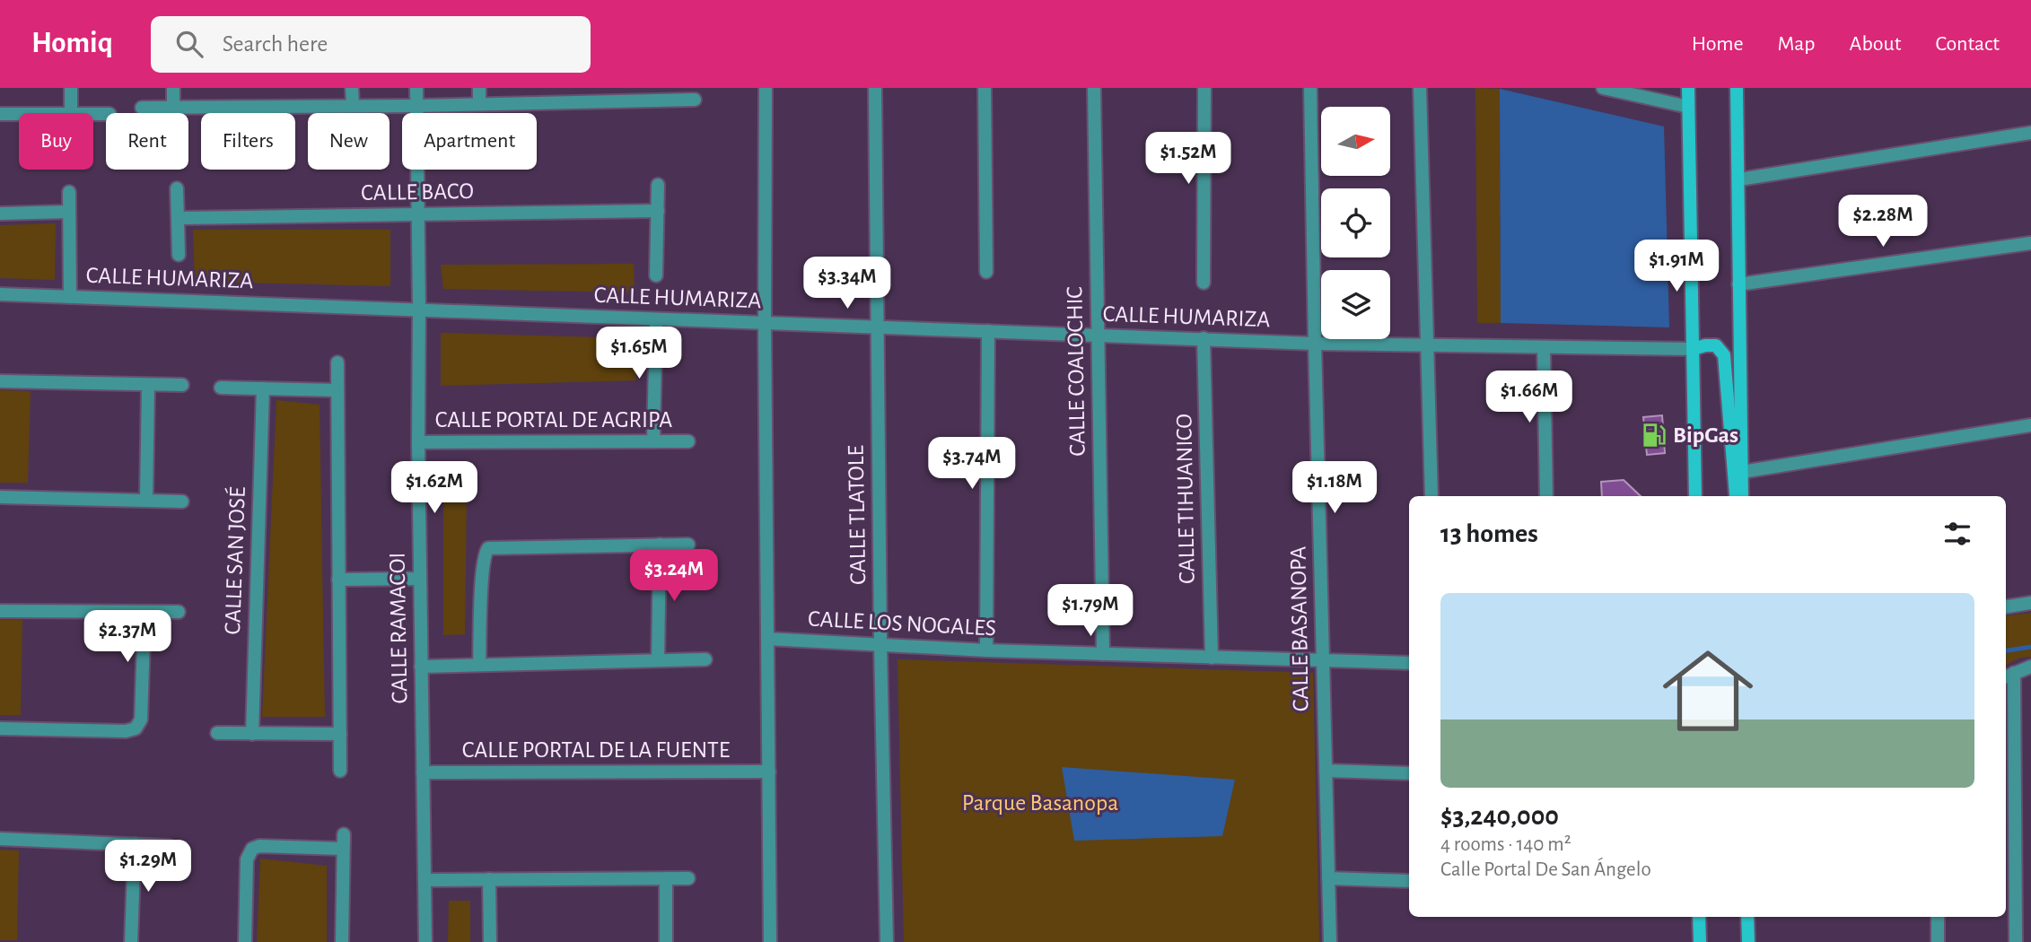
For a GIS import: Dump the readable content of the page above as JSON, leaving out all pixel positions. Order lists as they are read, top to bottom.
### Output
{
  "streets": {
    "street": [
      "CALLE BACO",
      "CALLE HUMARIZA",
      "CALLE COALOCHIC",
      "CALLE PORTAL DE AGRIPA",
      "CALLE TIHUANICO",
      "CALLE TLATOLE",
      "CALLE SAN JOSÉ",
      "CALLE LOS NOGALES",
      "CALLE RAMACOI",
      "CALLE BASANOPA",
      "CALLE PORTAL DE LA FUENTE"
    ]
  },
  "crossings": [
    ["CALLE BACO", "CALLE RAMACOI"],
    ["CALLE HUMARIZA", "CALLE COALOCHIC"],
    ["CALLE HUMARIZA", "CALLE TIHUANICO"],
    ["CALLE HUMARIZA", "CALLE TLATOLE"],
    ["CALLE HUMARIZA", "CALLE RAMACOI"],
    ["CALLE HUMARIZA", "CALLE BASANOPA"],
    ["CALLE COALOCHIC", "CALLE LOS NOGALES"],
    ["CALLE PORTAL DE AGRIPA", "CALLE RAMACOI"],
    ["CALLE TIHUANICO", "CALLE LOS NOGALES"],
    ["CALLE TLATOLE", "CALLE LOS NOGALES"],
    ["CALLE LOS NOGALES", "CALLE BASANOPA"],
    ["CALLE RAMACOI", "CALLE PORTAL DE LA FUENTE"]
  ],
  "parks": ["Parque Basanopa"],
  "places": {
    "fuel station": ["BipGas"]
  },
  "north": "right",
  "page": {
    "header": "Homiq",
    "search": "Search here",
    "nav": [
      "Home",
      "Map",
      "About",
      "Contact"
    ],
    "chip": [
      "Buy",
      "Rent",
      "Filters",
      "New",
      "Apartment"
    ],
    "price": [
      "$1.52M",
      "$2.28M",
      "$1.91M",
      "$3.34M",
      "$1.65M",
      "$1.66M",
      "$3.74M",
      "$1.62M",
      "$1.18M",
      "$3.24M",
      "$1.79M",
      "$2.37M",
      "$1.29M"
    ],
    "heading": "13 homes",
    "list": [
      {
        "name": "$3,240,000",
        "note": "4 rooms · 140 m² · Calle Portal De San Ángelo"
      }
    ]
  }
}
